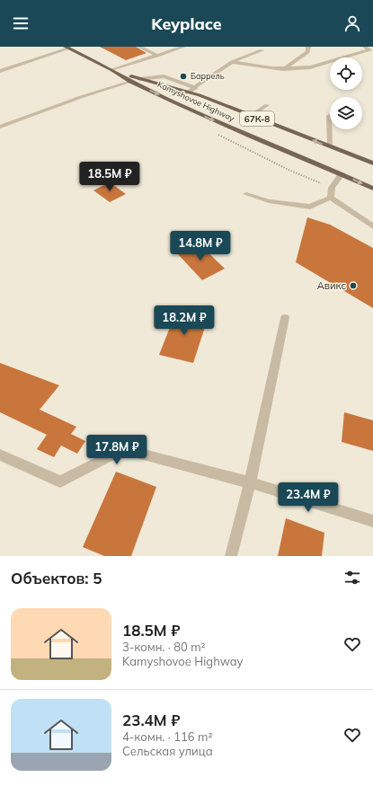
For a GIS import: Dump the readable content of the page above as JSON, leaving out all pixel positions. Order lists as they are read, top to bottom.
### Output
{
  "streets": {
    "main road": ["Kamyshovoe Highway", "67К-8"]
  },
  "places": ["Баррель", "Авикс"],
  "page": {
    "header": "Keyplace",
    "price": [
      "18.5M ₽",
      "14.8M ₽",
      "18.2M ₽",
      "17.8M ₽",
      "23.4M ₽"
    ],
    "heading": "Объектов: 5",
    "list": [
      {
        "name": "18.5M ₽",
        "note": "3-комн. · 80 m² · Kamyshovoe Highway"
      },
      {
        "name": "23.4M ₽",
        "note": "4-комн. · 116 m² · Сельская улица"
      }
    ]
  }
}
